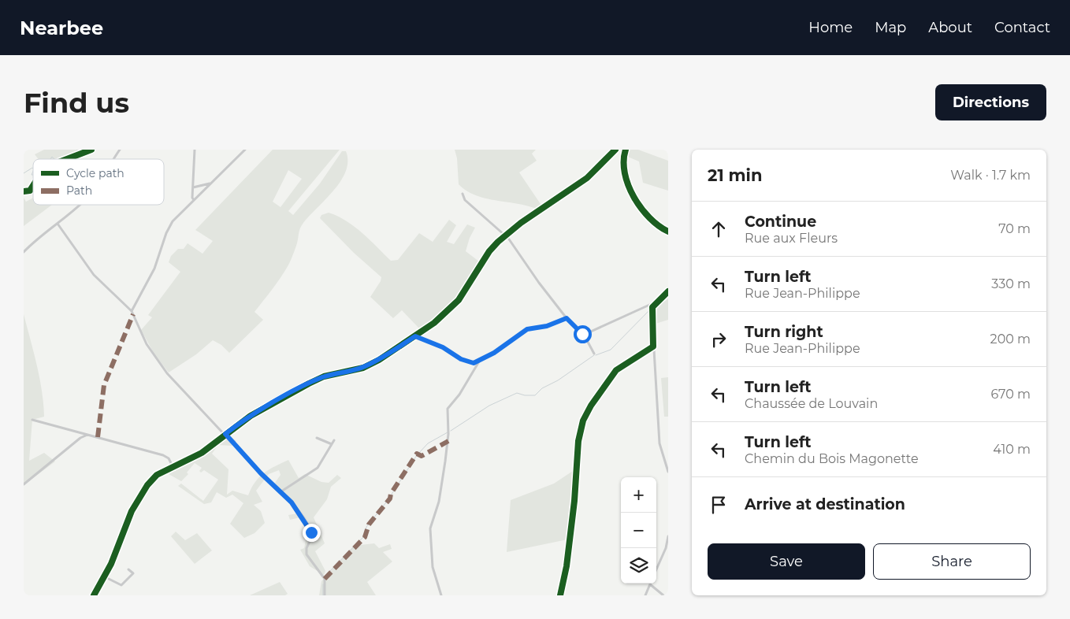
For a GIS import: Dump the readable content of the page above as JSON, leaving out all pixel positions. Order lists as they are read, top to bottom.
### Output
{
  "legend": ["Cycle path", "Path"],
  "page": {
    "header": "Nearbee",
    "nav": [
      "Home",
      "Map",
      "About",
      "Contact"
    ],
    "buttons": [
      "Directions",
      ["Save", "Share"]
    ],
    "title": "Find us",
    "heading": ["21 min", "Walk · 1.7 km"],
    "list": [
      ["Continue", "Rue aux Fleurs", "70 m"],
      ["Turn left", "Rue Jean-Philippe", "330 m"],
      ["Turn right", "Rue Jean-Philippe", "200 m"],
      ["Turn left", "Chaussée de Louvain", "670 m"],
      ["Turn left", "Chemin du Bois Magonette", "410 m"],
      "Arrive at destination"
    ],
    "map_buttons": ["+", "−"]
  }
}
